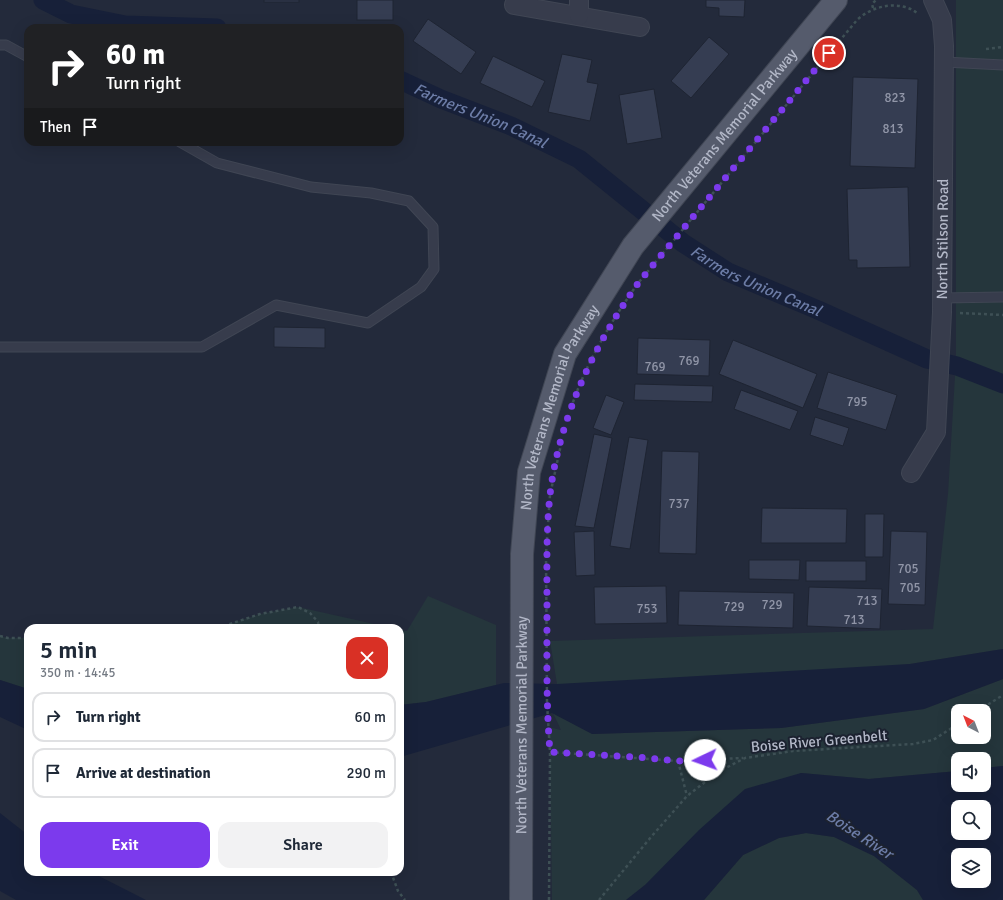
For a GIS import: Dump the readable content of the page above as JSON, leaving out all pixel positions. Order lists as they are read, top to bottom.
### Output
{
  "streets": {
    "main road": ["North Veterans Memorial Parkway"],
    "street": ["North Stilson Road"],
    "path": ["Boise River Greenbelt"]
  },
  "water": ["Farmers Union Canal", "Boise River"],
  "house_numbers": [
    "823",
    "813",
    "769",
    "769",
    "795",
    "737",
    "705",
    "705",
    "713",
    "729",
    "729",
    "753",
    "713"
  ],
  "north": "top left",
  "page": {
    "turn": ["60 m", "Turn right"],
    "then": "Then",
    "heading": ["5 min", "350 m · 14:45"],
    "list": [
      {
        "name": "Turn right",
        "value": "60 m"
      },
      {
        "name": "Arrive at destination",
        "value": "290 m"
      }
    ],
    "buttons": ["Exit", "Share"]
  }
}
